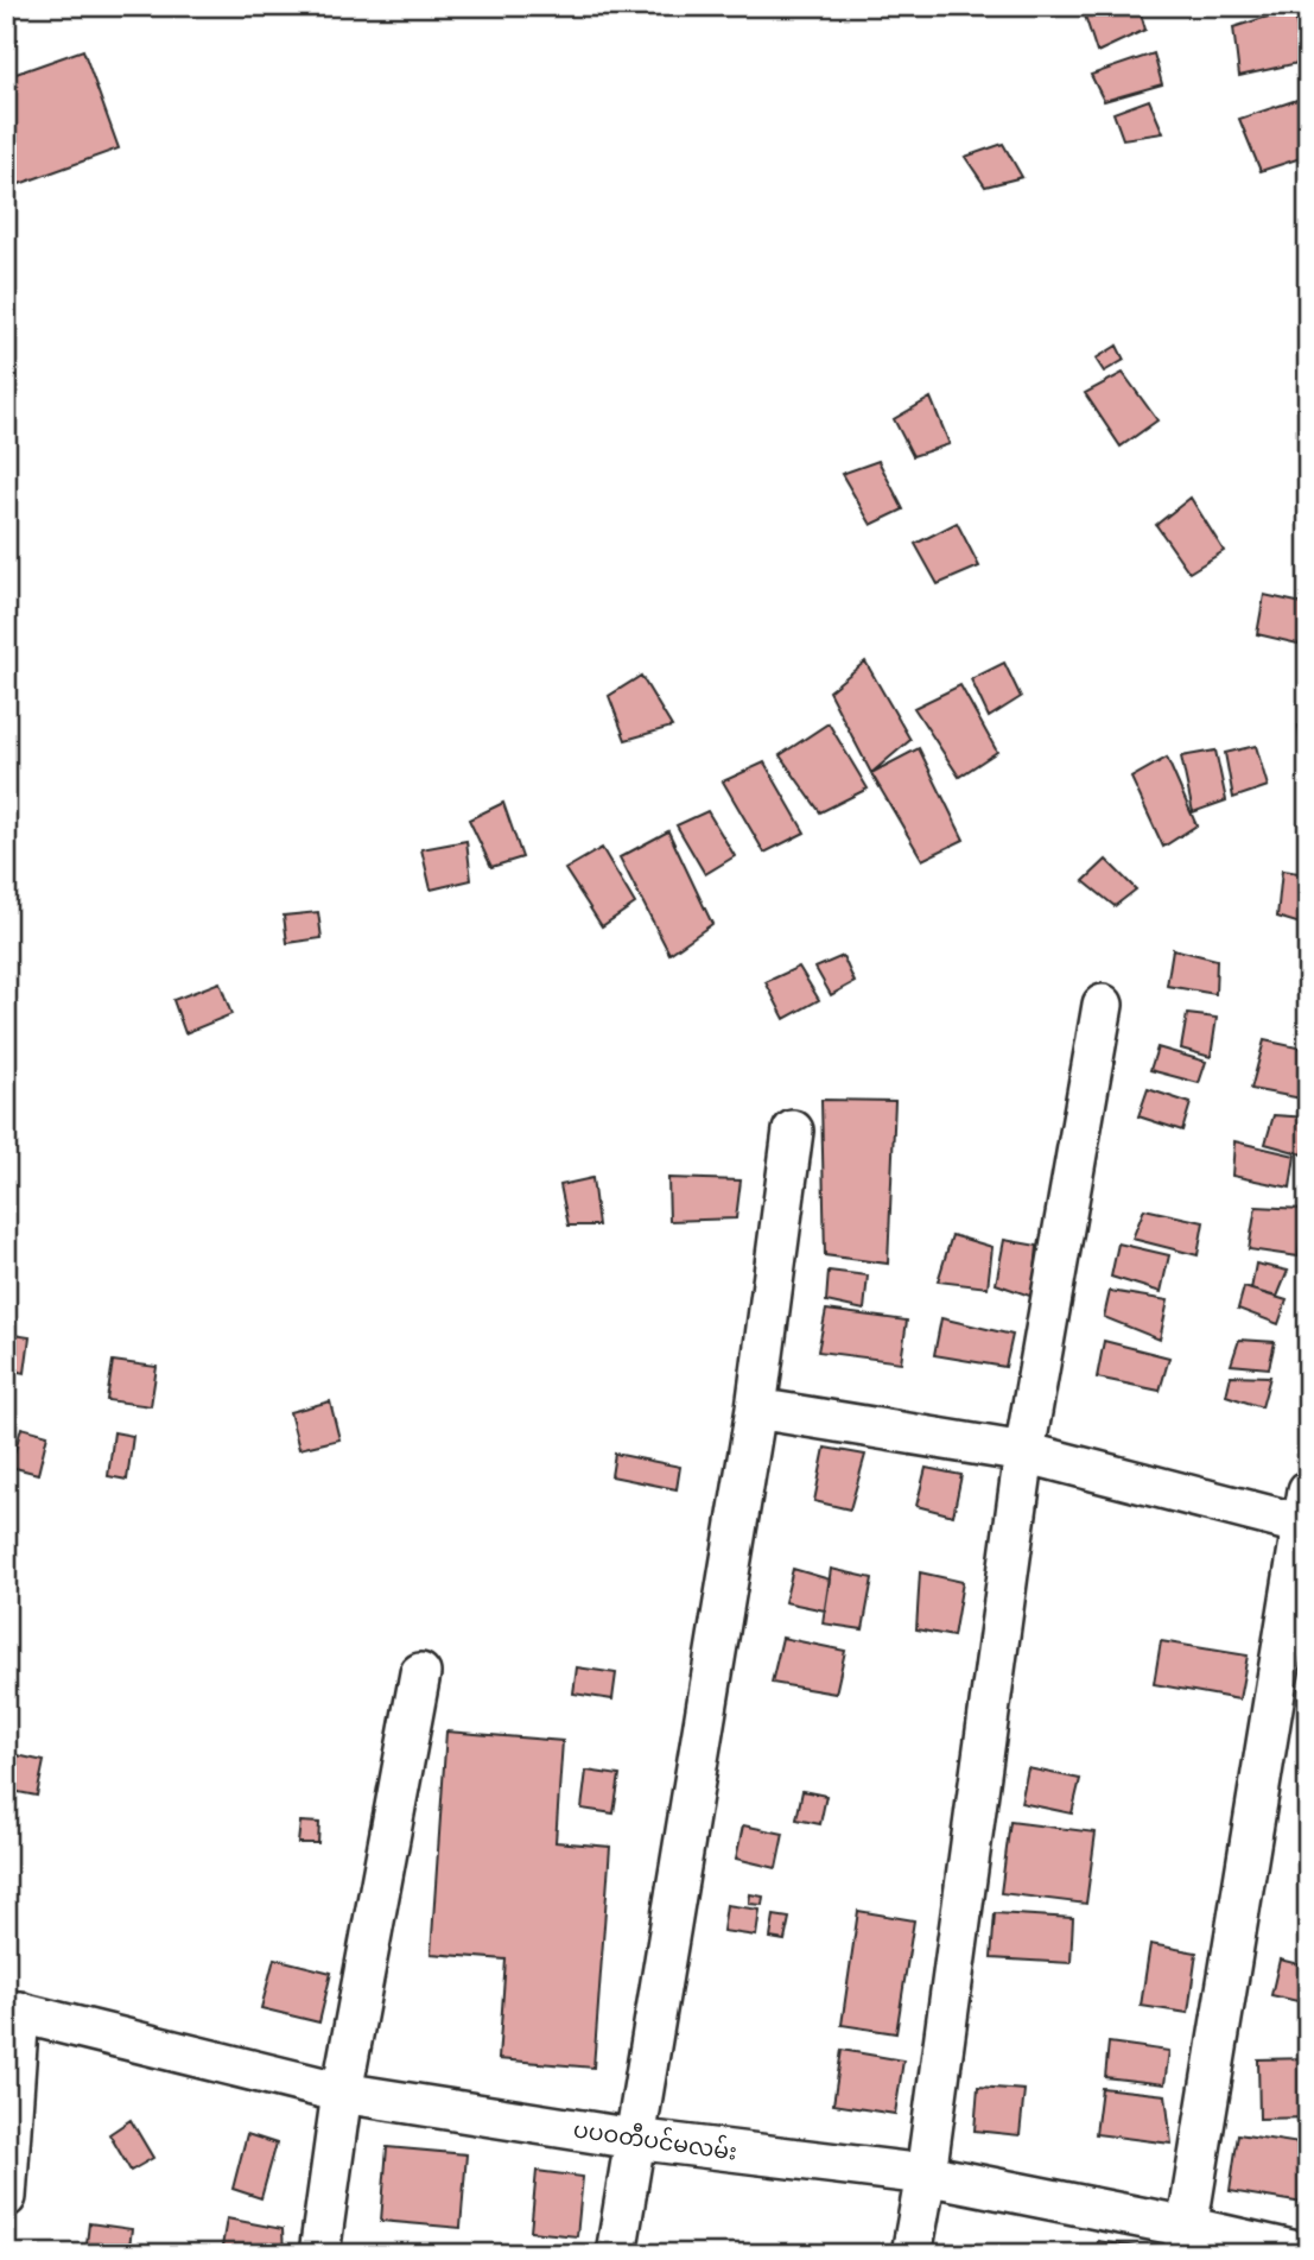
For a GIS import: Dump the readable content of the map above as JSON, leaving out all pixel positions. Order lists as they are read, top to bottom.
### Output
{
  "streets": {
    "street": ["ပပဝတီပင်မလမ်း"]
  }
}
